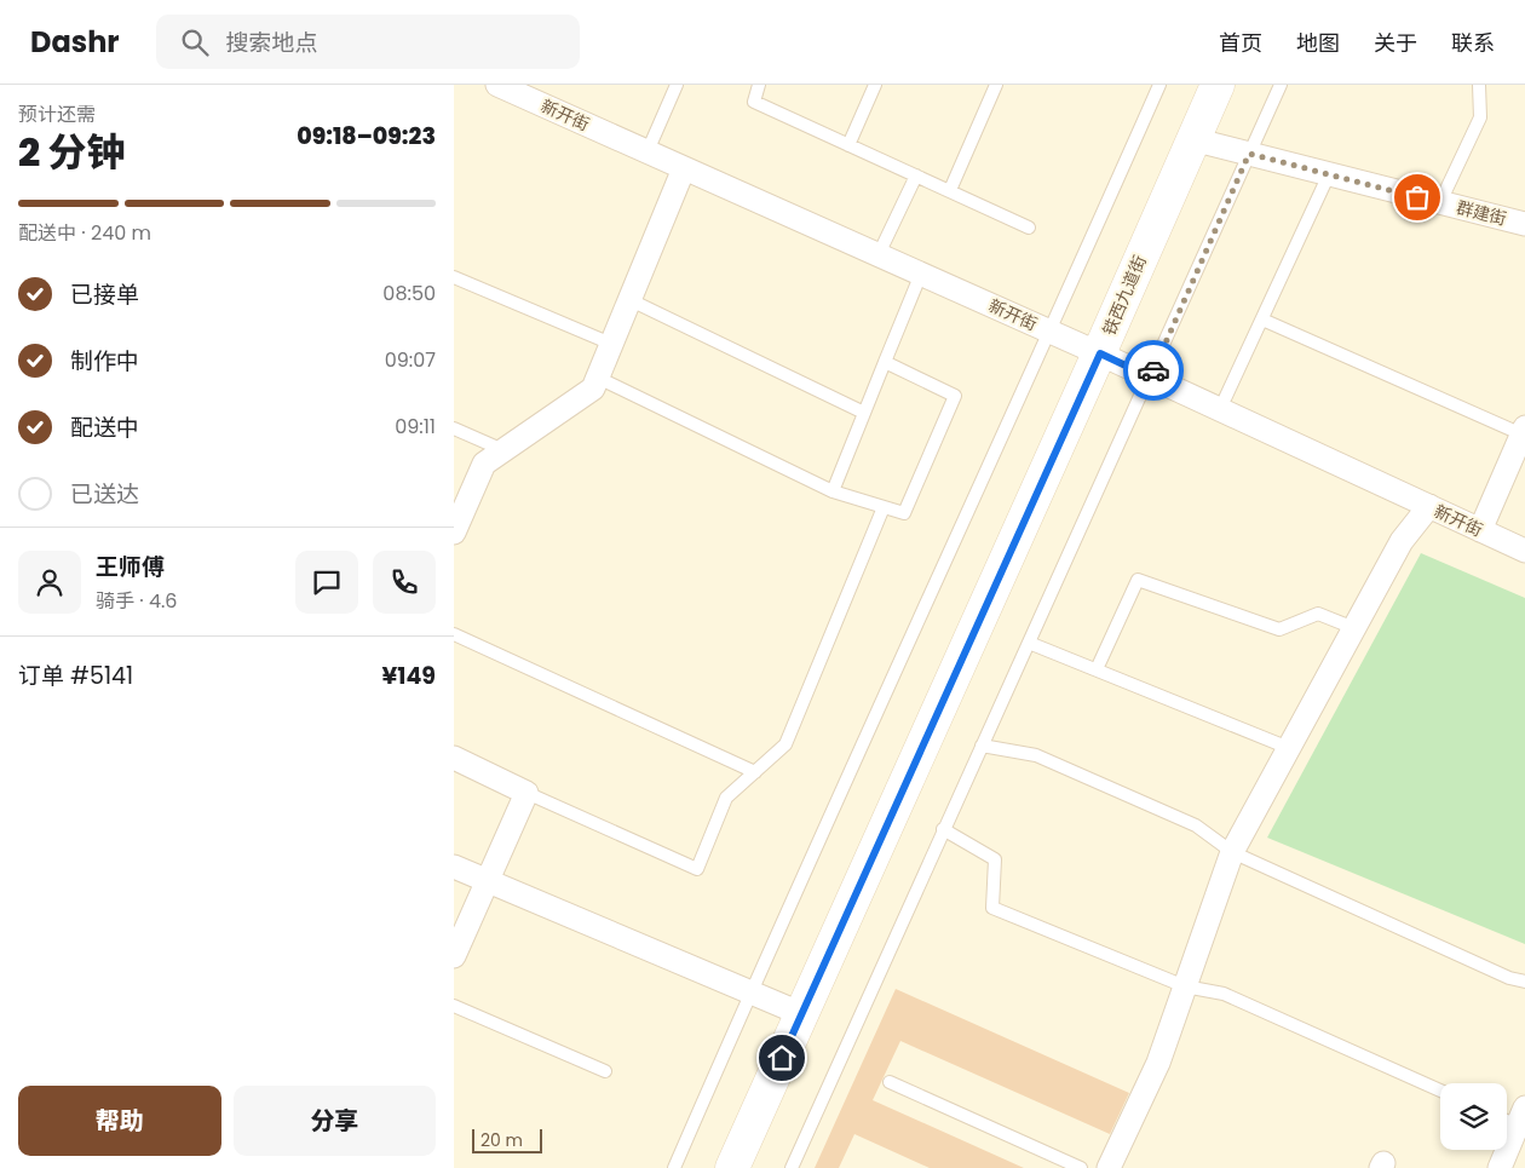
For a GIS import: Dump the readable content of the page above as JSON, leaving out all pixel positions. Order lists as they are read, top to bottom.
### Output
{
  "streets": {
    "main road": ["铁西九道街"],
    "street": ["新开街", "群建街"]
  },
  "crossings": [
    ["新开街", "铁西九道街"],
    ["群建街", "铁西九道街"]
  ],
  "scale_bar": "20 m",
  "page": {
    "header": "Dashr",
    "search": "搜索地点",
    "nav": [
      "首页",
      "地图",
      "关于",
      "联系"
    ],
    "heading": ["2 分钟", "预计还需", "09:18–09:23"],
    "panel": [
      "王师傅",
      "骑手 · 4.6",
      "订单 #5141",
      "¥149"
    ],
    "bar": "配送中 · 240 m",
    "list": [
      ["已接单", "08:50"],
      ["制作中", "09:07"],
      ["配送中", "09:11"],
      "已送达"
    ],
    "buttons": ["帮助", "分享"],
    "scale": "20 m"
  }
}
